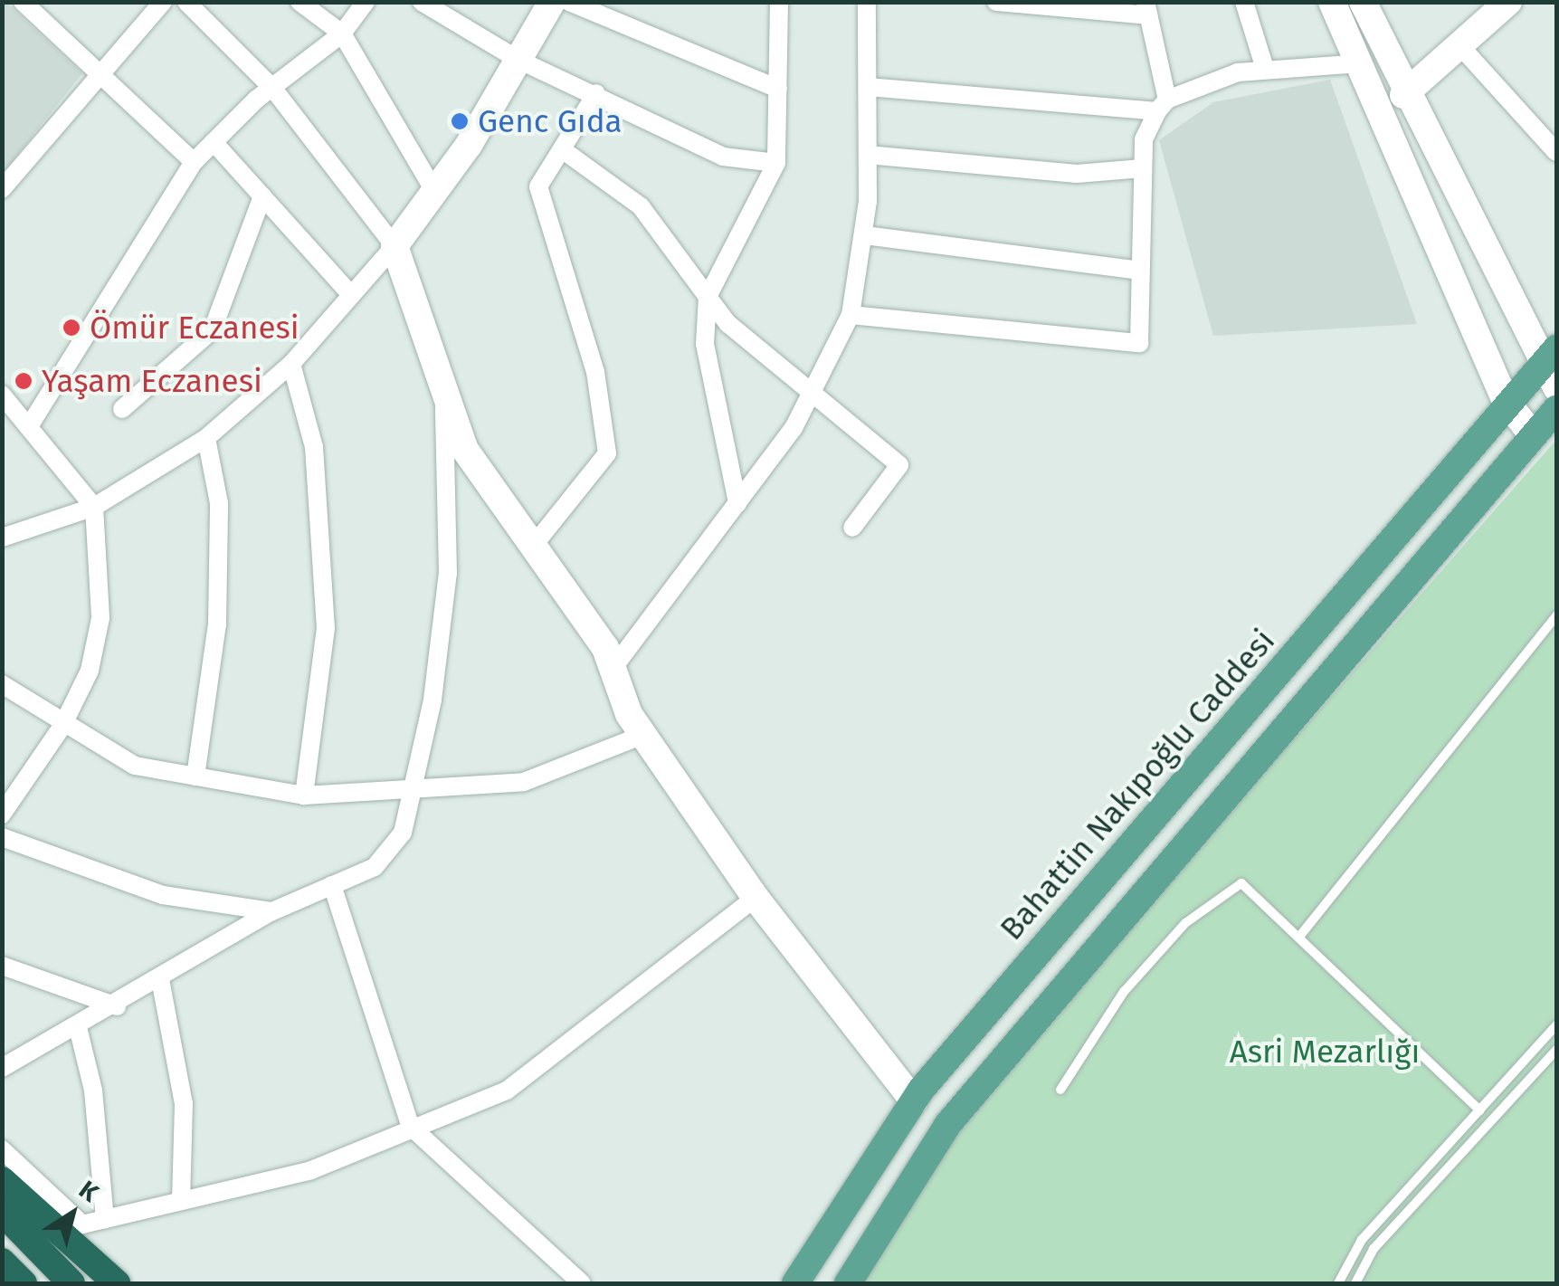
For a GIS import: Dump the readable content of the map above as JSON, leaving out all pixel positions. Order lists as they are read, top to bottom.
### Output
{
  "streets": {
    "main road": ["Bahattin Nakıpoğlu Caddesi"]
  },
  "parks": ["Asri Mezarlığı"],
  "places": ["Genc Gıda", "Ömür Eczanesi", "Yaşam Eczanesi"],
  "north": "top right"
}
